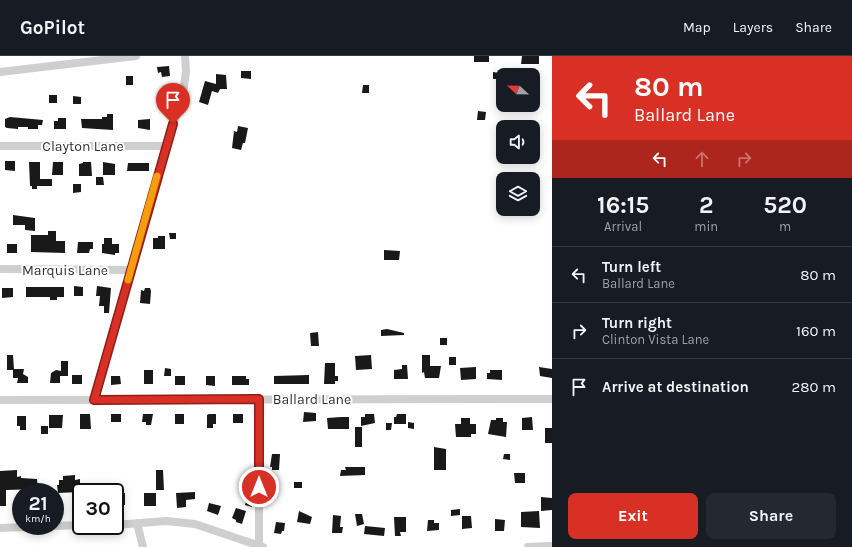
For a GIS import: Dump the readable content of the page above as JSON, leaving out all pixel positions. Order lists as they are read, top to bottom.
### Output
{
  "streets": {
    "street": ["Clayton Lane", "Marquis Lane", "Ballard Lane"]
  },
  "north": "left",
  "page": {
    "header": "GoPilot",
    "nav": ["Map", "Layers", "Share"],
    "turn": ["80 m", "Ballard Lane"],
    "eta": [
      "16:15",
      "Arrival",
      "2",
      "min",
      "520",
      "m"
    ],
    "list": [
      {
        "name": "Turn left",
        "note": "Ballard Lane",
        "value": "80 m"
      },
      {
        "name": "Turn right",
        "note": "Clinton Vista Lane",
        "value": "160 m"
      },
      {
        "name": "Arrive at destination",
        "value": "280 m"
      }
    ],
    "speed": "21 km/h",
    "limit": "30",
    "buttons": ["Exit", "Share"]
  }
}
